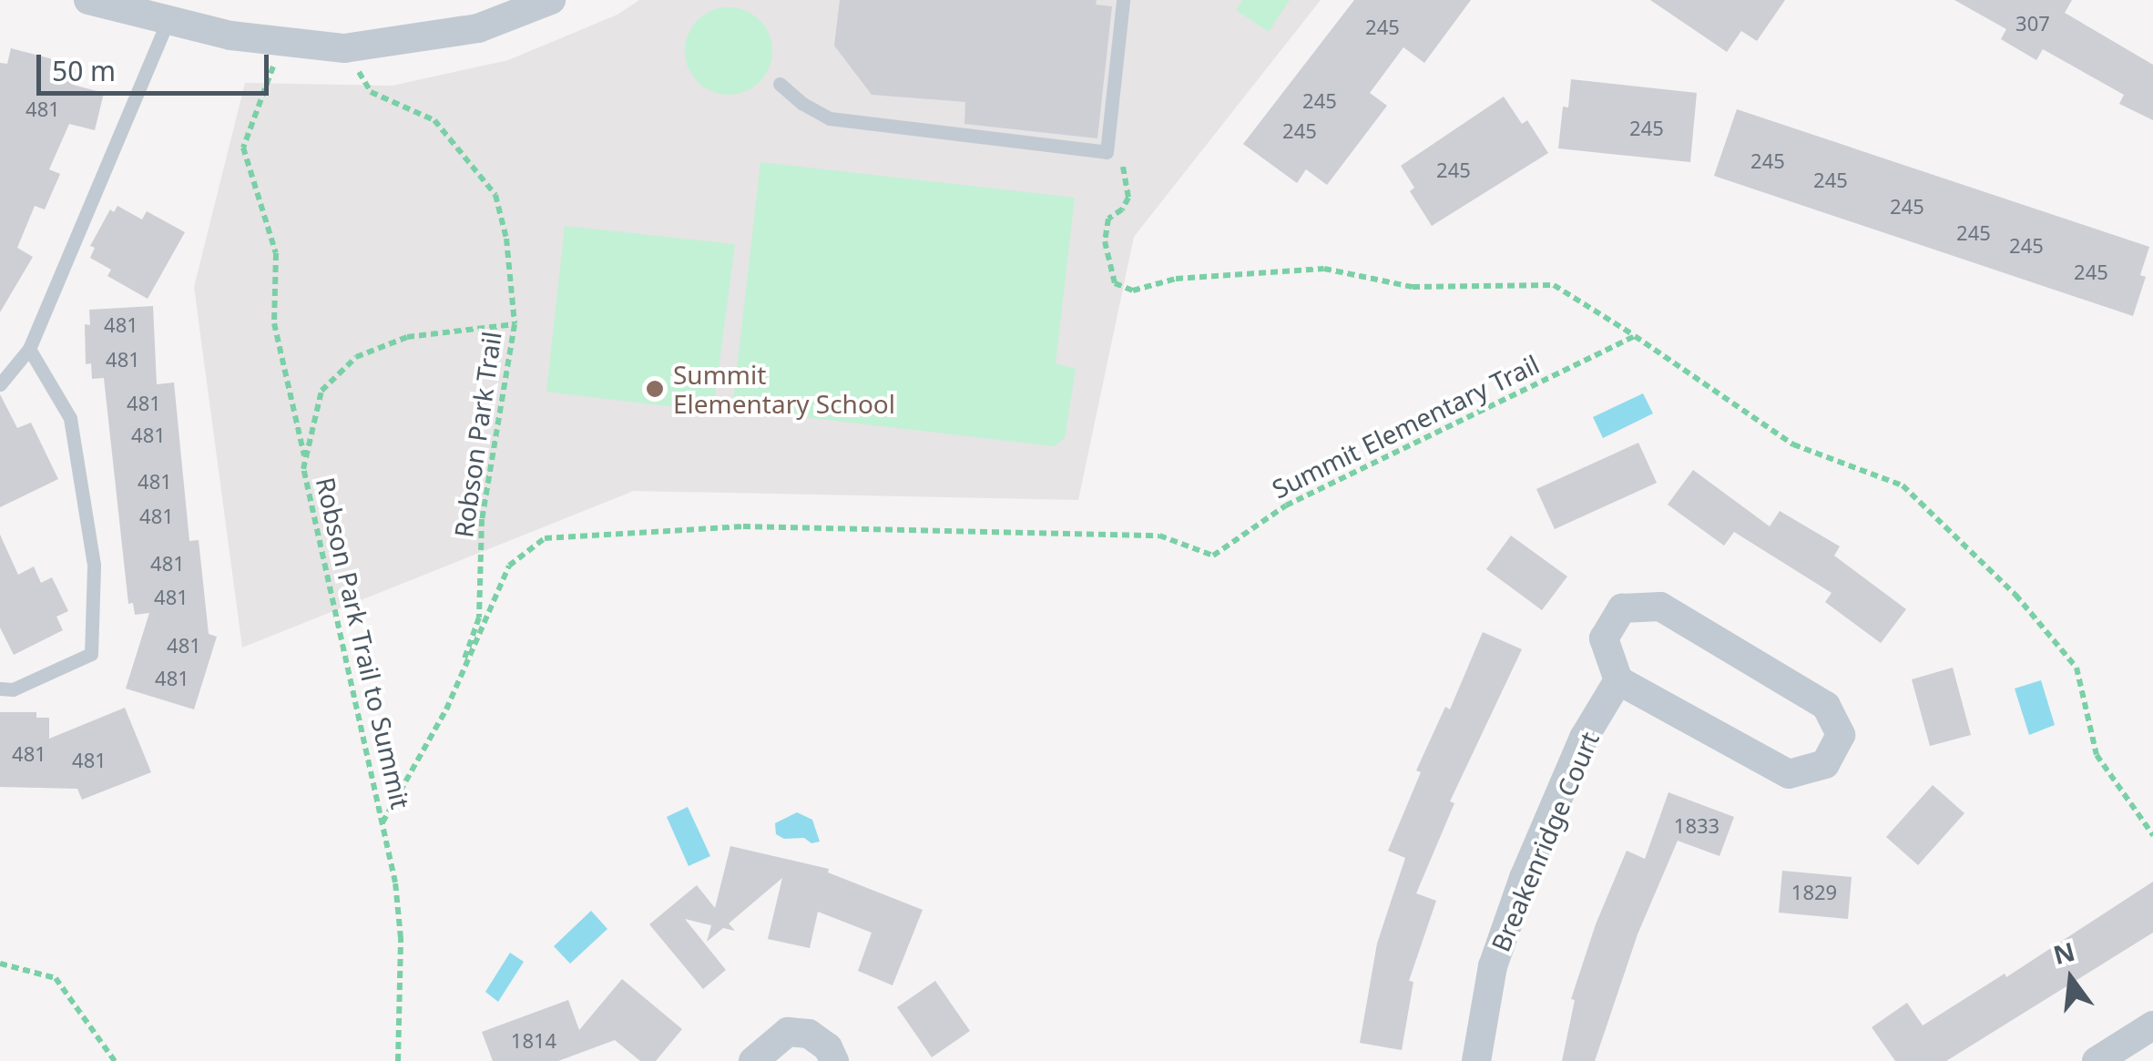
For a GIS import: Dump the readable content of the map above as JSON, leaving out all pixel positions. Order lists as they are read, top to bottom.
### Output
{
  "streets": {
    "street": ["Breakenridge Court"],
    "path": ["Summit Elementary Trail", "Robson Park Trail", "Robson Park Trail to Summit"]
  },
  "crossings": [
    ["Summit Elementary Trail", "Robson Park Trail"],
    ["Robson Park Trail", "Robson Park Trail to Summit"]
  ],
  "places": ["Summit Elementary School"],
  "house_numbers": [
    "307",
    "245",
    "245",
    "481",
    "245",
    "245",
    "245",
    "245",
    "245",
    "245",
    "245",
    "245",
    "245",
    "481",
    "481",
    "481",
    "481",
    "481",
    "481",
    "481",
    "481",
    "481",
    "481",
    "481",
    "481",
    "1833",
    "1829",
    "1814"
  ],
  "scale_bar": "50 m",
  "north": "top"
}
